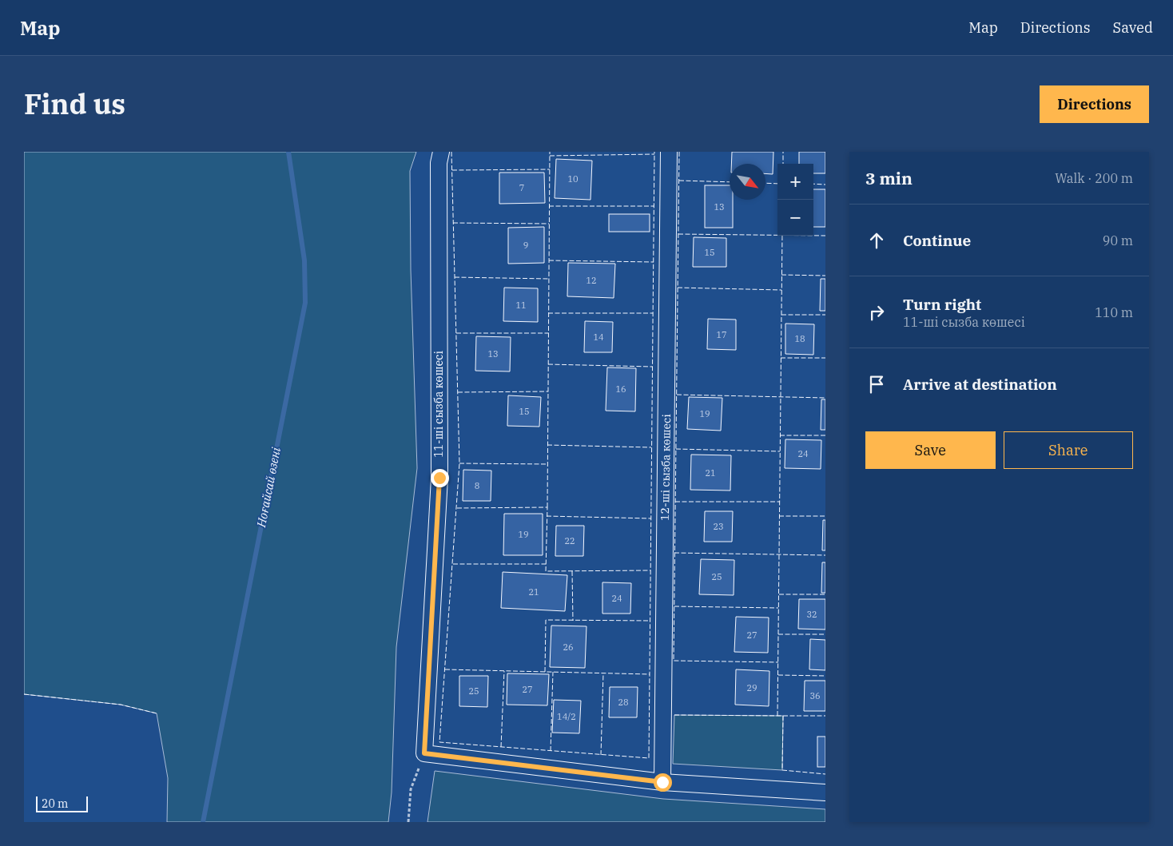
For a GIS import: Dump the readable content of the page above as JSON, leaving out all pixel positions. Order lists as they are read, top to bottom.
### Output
{
  "streets": {
    "street": ["11-ші сызба көшесі", "12-ші сызба көшесі"]
  },
  "water": ["Ноғайсай өзені"],
  "house_numbers": [
    "10",
    "7",
    "13",
    "9",
    "15",
    "12",
    "11",
    "17",
    "14",
    "18",
    "13",
    "16",
    "15",
    "19",
    "24",
    "21",
    "8",
    "23",
    "19",
    "22",
    "25",
    "21",
    "24",
    "32",
    "27",
    "26",
    "29",
    "27",
    "25",
    "36",
    "28",
    "14/2"
  ],
  "scale_bar": "20 m",
  "north": "bottom right",
  "page": {
    "header": "Map",
    "nav": ["Map", "Directions", "Saved"],
    "title": "Find us",
    "buttons": [
      "Directions",
      ["Save", "Share"]
    ],
    "heading": ["3 min", "Walk · 200 m"],
    "map_buttons": ["+", "−"],
    "list": [
      ["Continue", "90 m"],
      ["Turn right", "11-ші сызба көшесі", "110 m"],
      "Arrive at destination"
    ],
    "scale": "20 m"
  }
}
